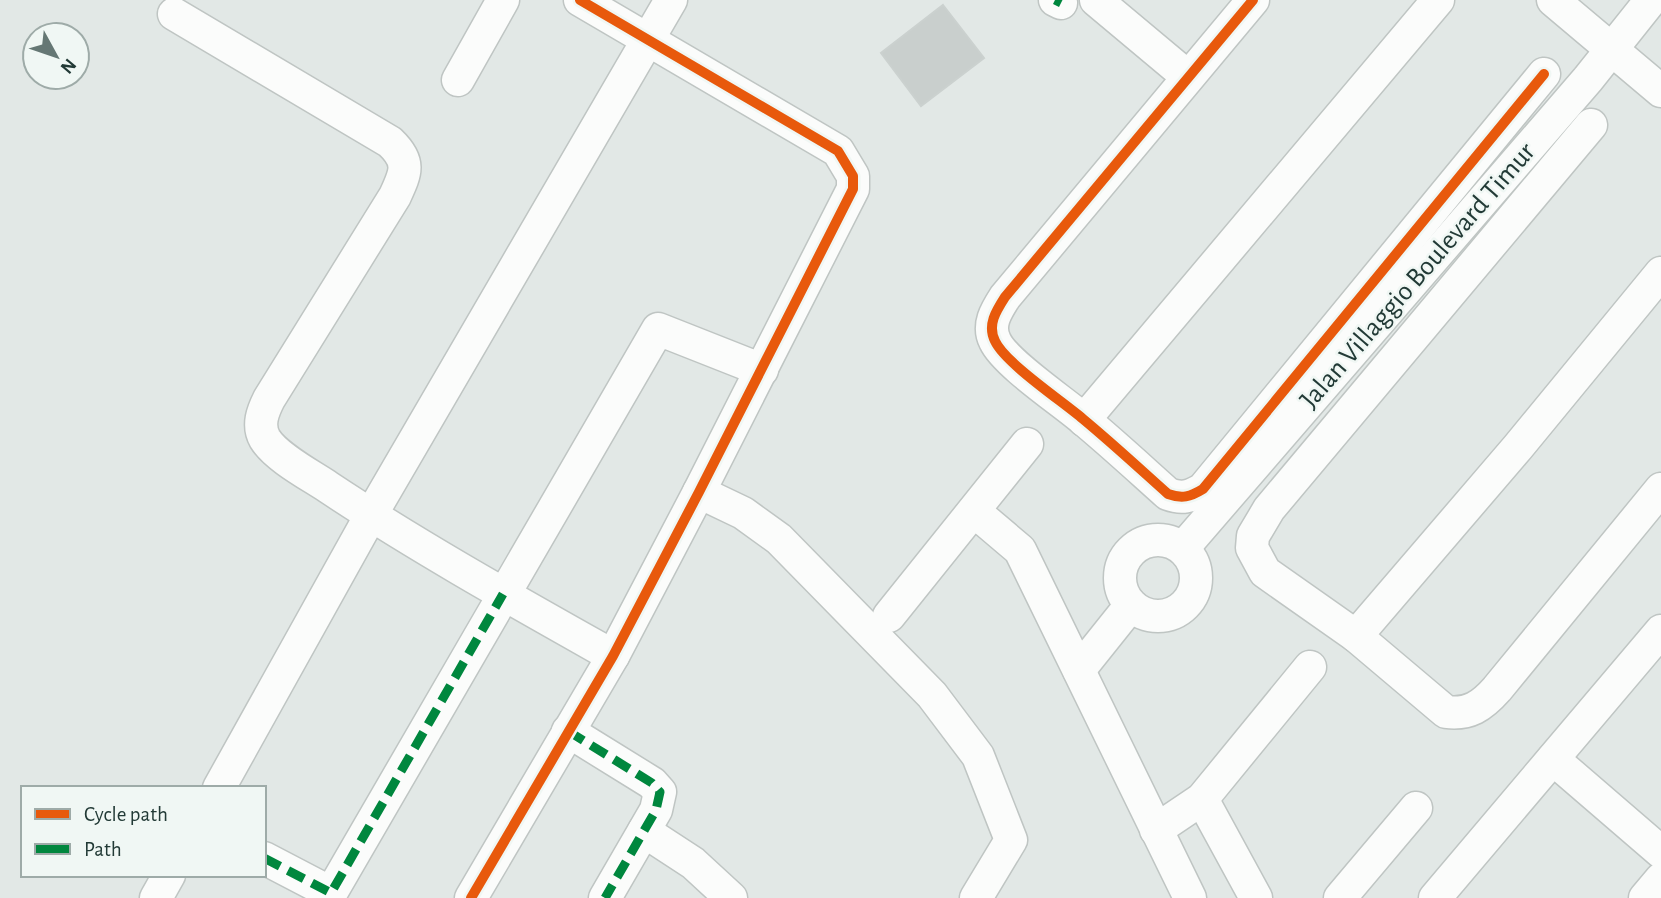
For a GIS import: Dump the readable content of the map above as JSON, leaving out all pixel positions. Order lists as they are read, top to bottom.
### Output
{
  "streets": {
    "street": ["Jalan Villaggio Boulevard Timur"]
  },
  "legend": ["Cycle path", "Path"],
  "north": "bottom right"
}
